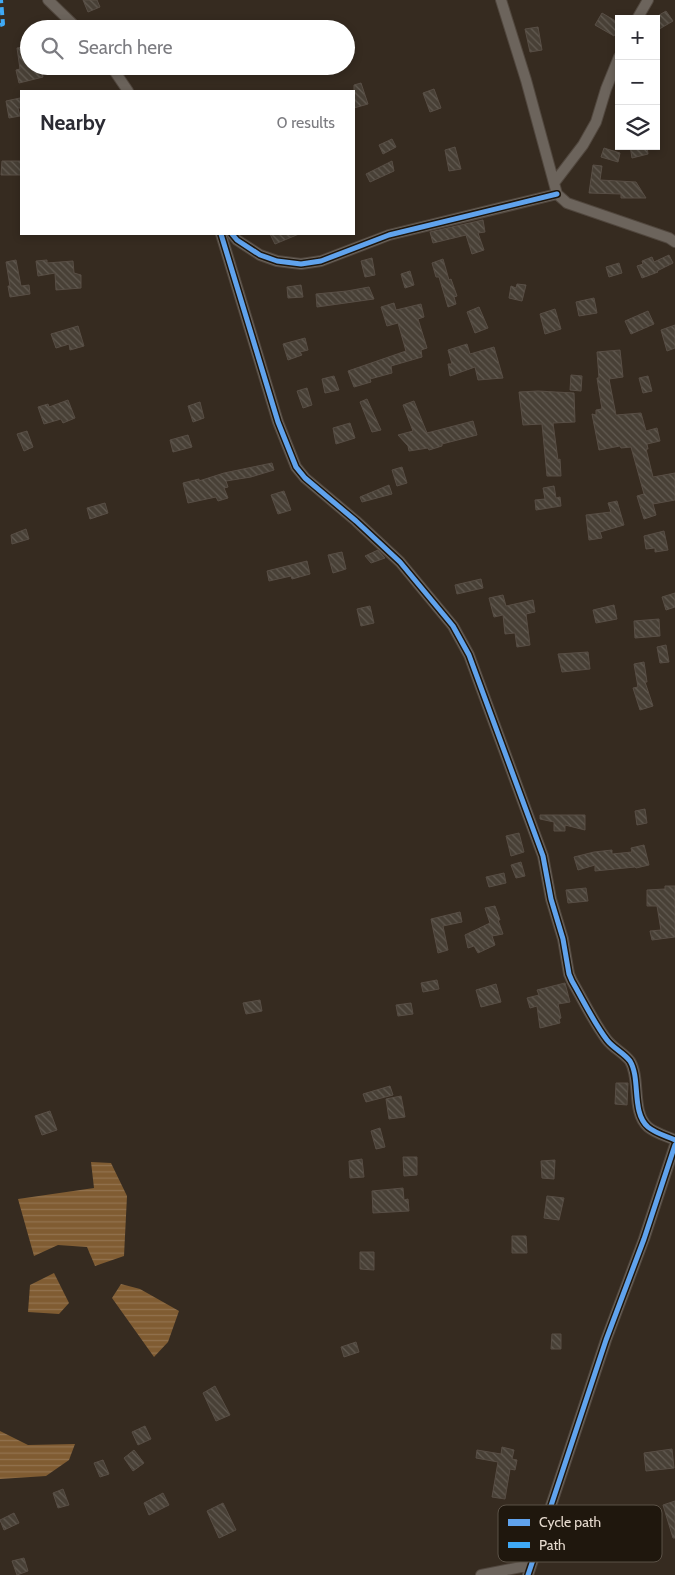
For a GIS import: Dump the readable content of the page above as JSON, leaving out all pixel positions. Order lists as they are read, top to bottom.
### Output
{
  "legend": ["Cycle path", "Path"],
  "page": {
    "map_buttons": ["+", "−"],
    "search": "Search here",
    "heading": ["Nearby", "0 results"]
  }
}
